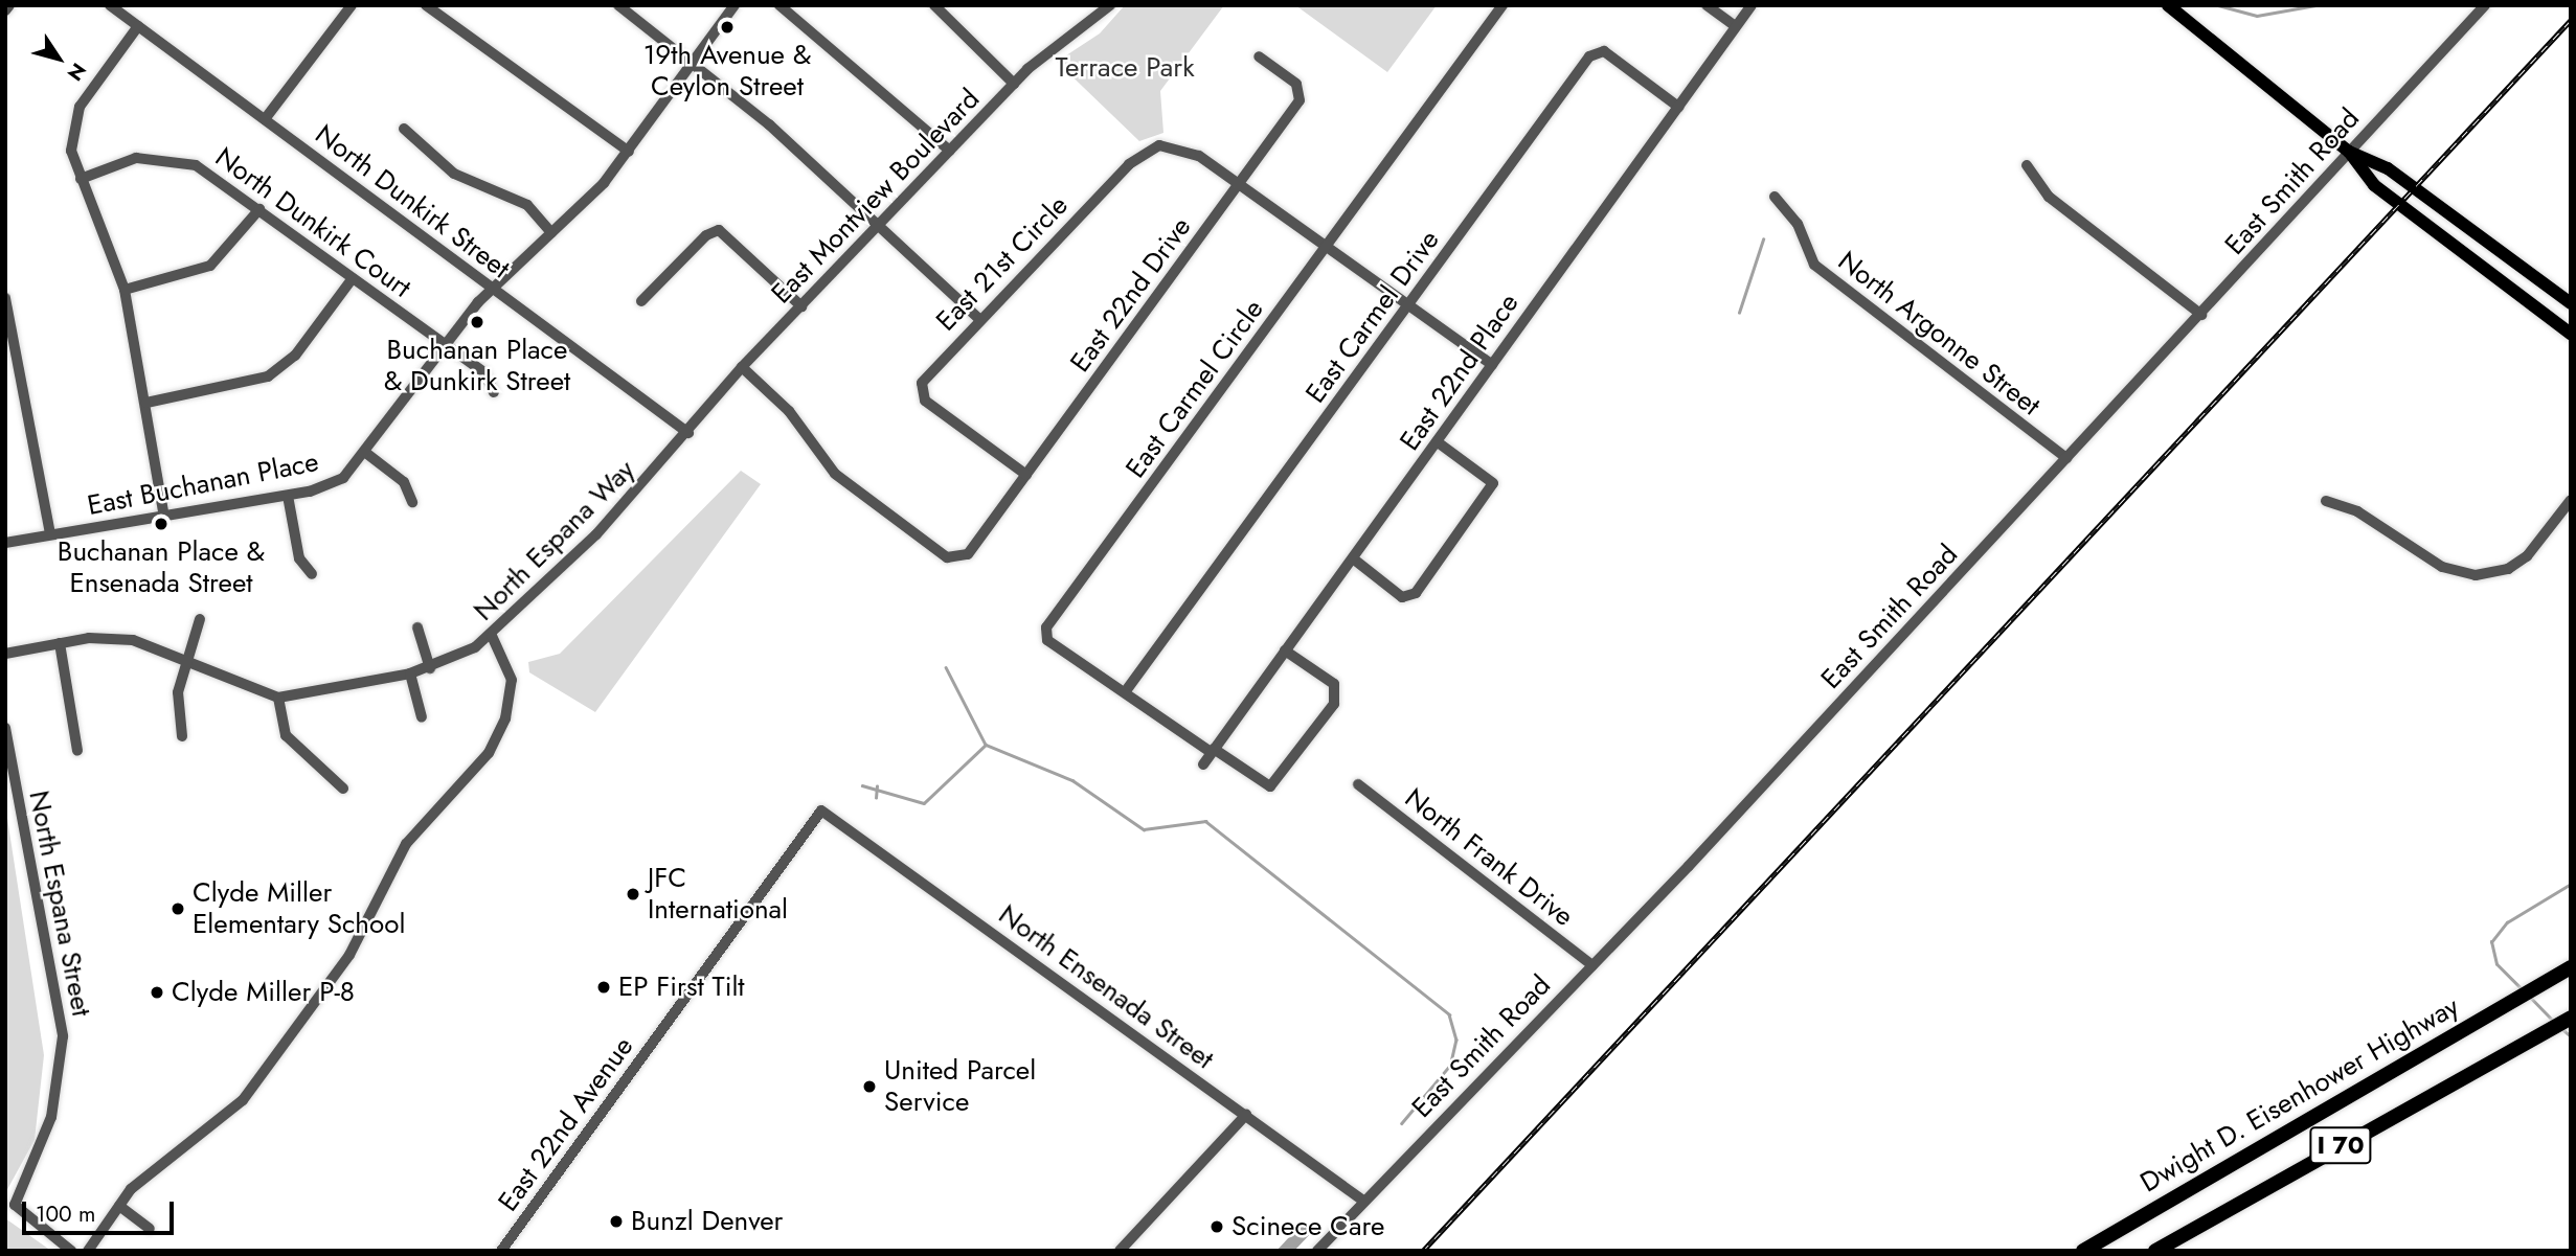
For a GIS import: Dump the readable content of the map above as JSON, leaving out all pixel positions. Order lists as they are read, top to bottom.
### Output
{
  "streets": {
    "highway": ["Dwight D. Eisenhower Highway", "I 70"],
    "street": [
      "East Smith Road",
      "East Montview Boulevard",
      "North Dunkirk Street",
      "North Dunkirk Court",
      "East 21st Circle",
      "East 22nd Drive",
      "East Carmel Drive",
      "North Argonne Street",
      "East 22nd Place",
      "East Carmel Circle",
      "East Buchanan Place",
      "North Espana Way",
      "North Frank Drive",
      "North Espana Street",
      "North Ensenada Street",
      "East 22nd Avenue"
    ]
  },
  "crossings": [
    ["East Smith Road", "North Argonne Street"],
    ["East Smith Road", "North Frank Drive"],
    ["East Smith Road", "North Ensenada Street"],
    ["East Montview Boulevard", "North Dunkirk Street"],
    ["East Montview Boulevard", "East 22nd Drive"],
    ["East Montview Boulevard", "North Espana Way"],
    ["North Dunkirk Street", "East Buchanan Place"],
    ["North Dunkirk Street", "North Espana Way"],
    ["North Dunkirk Court", "East Buchanan Place"],
    ["East 21st Circle", "East 22nd Drive"],
    ["East 21st Circle", "East Carmel Drive"],
    ["East 21st Circle", "East 22nd Place"],
    ["East 21st Circle", "East Carmel Circle"],
    ["East Carmel Drive", "East 22nd Place"],
    ["East Carmel Drive", "East Carmel Circle"],
    ["East 22nd Place", "East Carmel Circle"],
    ["North Ensenada Street", "East 22nd Avenue"]
  ],
  "parks": ["Terrace Park"],
  "places": [
    "19th Avenue & Ceylon Street",
    "Buchanan Place & Dunkirk Street",
    "Buchanan Place & Ensenada Street",
    "JFC International",
    "Clyde Miller Elementary School",
    "EP First Tilt",
    "Clyde Miller P-8",
    "United Parcel Service",
    "Bunzl Denver",
    "Scinece Care"
  ],
  "scale_bar": "100 m",
  "north": "bottom right"
}
